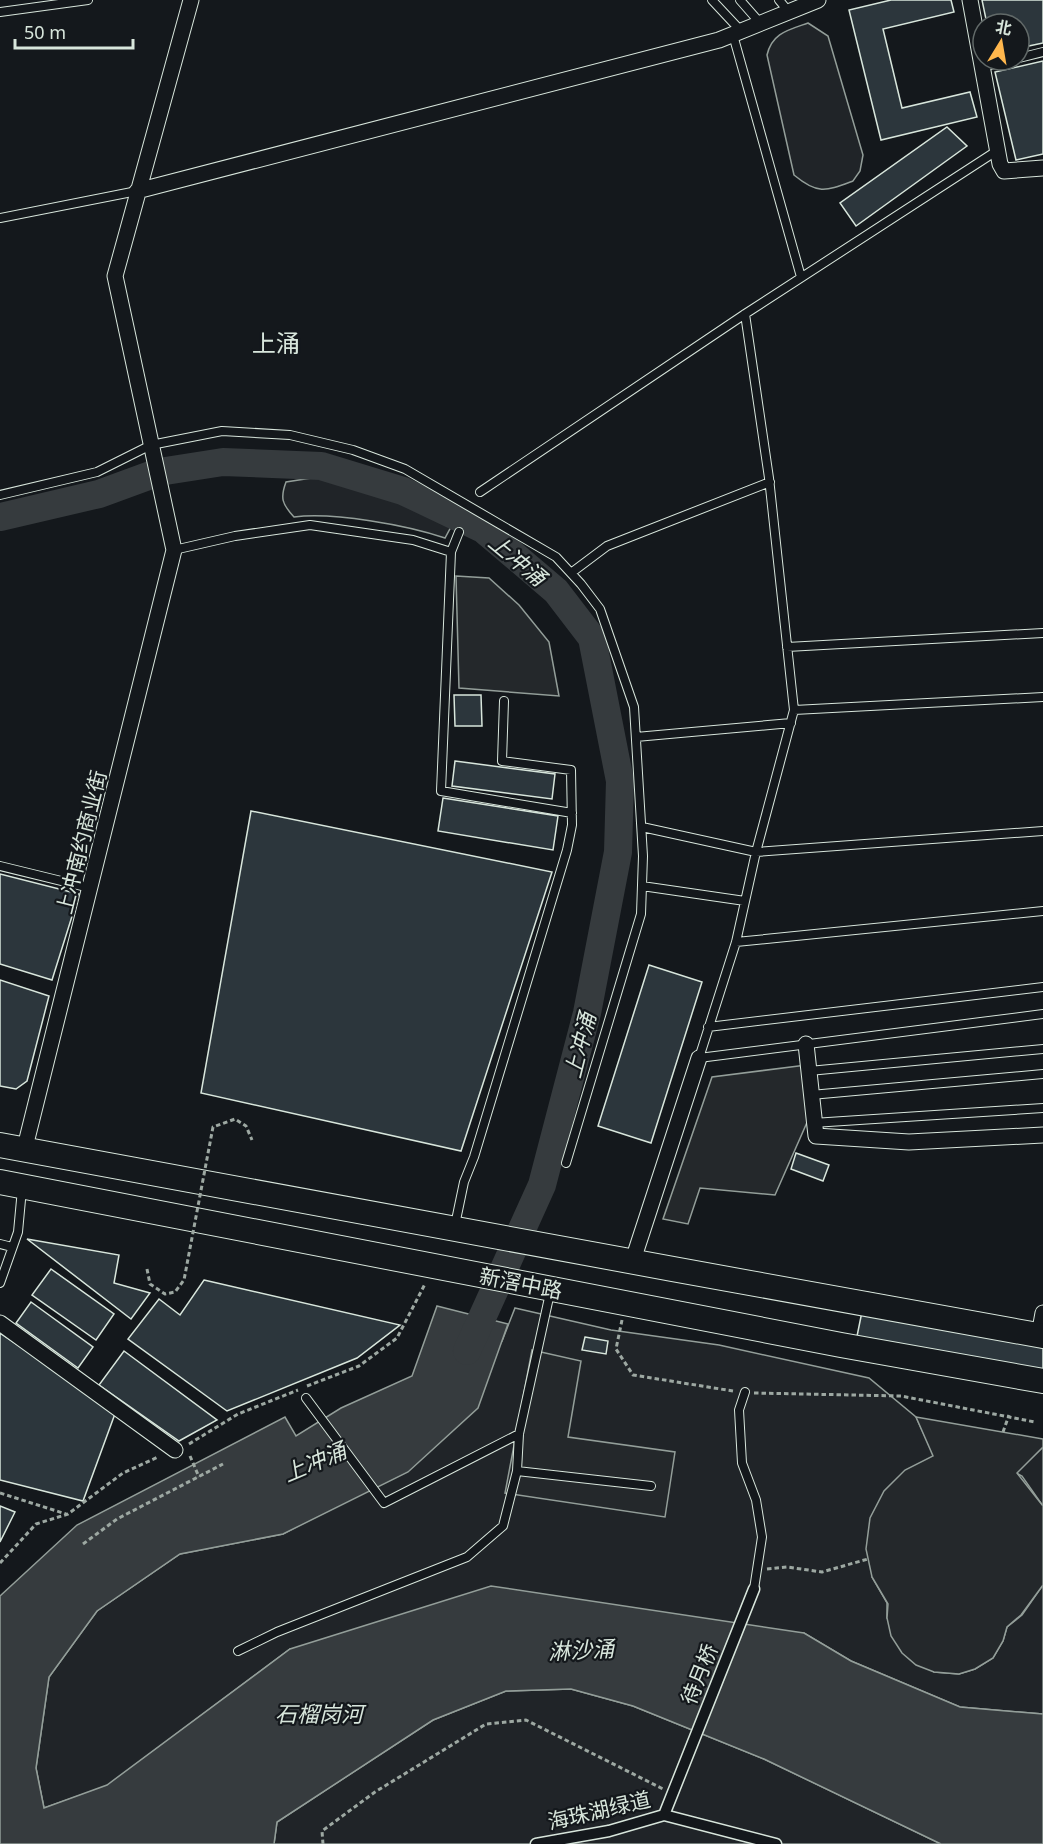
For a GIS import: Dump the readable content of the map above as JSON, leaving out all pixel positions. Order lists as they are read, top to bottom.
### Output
{
  "streets": {
    "highway": ["新滘中路"],
    "street": ["上冲南约商业街", "待月桥", "海珠湖绿道"]
  },
  "crossings": [
    ["待月桥", "海珠湖绿道"]
  ],
  "districts": ["上涌"],
  "water": ["上冲涌", "淋沙涌", "石榴岗河"],
  "scale_bar": "50 m",
  "north": "top"
}
